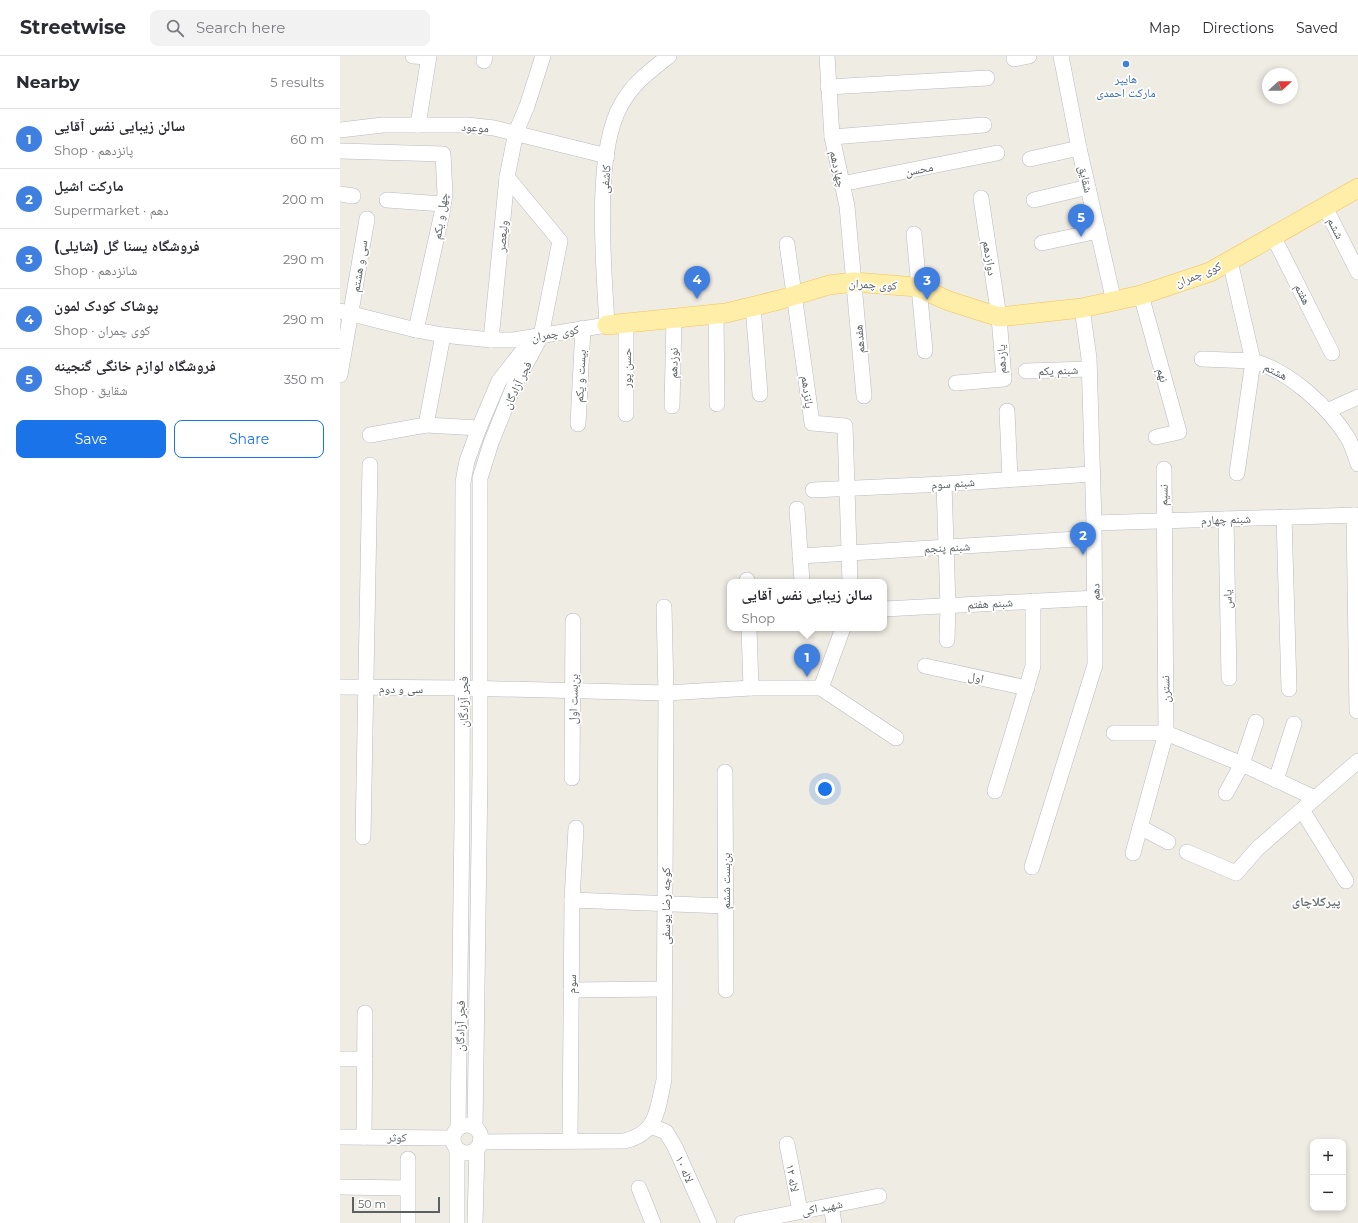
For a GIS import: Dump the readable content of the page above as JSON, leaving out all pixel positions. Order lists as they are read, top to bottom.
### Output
{
  "streets": {
    "main road": ["کوی چمران"],
    "street": [
      "موعود",
      "چهاردهم",
      "محسن",
      "کاشفی",
      "شقایق",
      "چهل و یکم",
      "ششم",
      "ولیعصر",
      "دوازدهم",
      "سی و هشتم",
      "هفتم",
      "هفدهم",
      "یازدهم",
      "نوزدهم",
      "حسن پور",
      "شبنم یکم",
      "هشتم",
      "نهم",
      "بیست و یکم",
      "فجر آزادگان",
      "پانزدهم",
      "شبنم سوم",
      "نسیم",
      "شبنم چهارم",
      "شبنم پنجم",
      "دهم",
      "یاس",
      "شبنم هفتم",
      "اول",
      "سی و دوم",
      "نسترن",
      "بن‌بست اول",
      "بن‌بست ششم",
      "کوچه رضا یوسفی",
      "سوم",
      "کوثر",
      "لاله ۱۰",
      "لاله ۱۲",
      "شهید اکی"
    ]
  },
  "crossings": [
    ["موعود", "کاشفی"],
    ["موعود", "ولیعصر"],
    ["چهاردهم", "محسن"],
    ["چهاردهم", "کوی چمران"],
    ["چهاردهم", "هفدهم"],
    ["کاشفی", "کوی چمران"],
    ["شقایق", "کوی چمران"],
    ["چهل و یکم", "کوی چمران"],
    ["ششم", "کوی چمران"],
    ["ولیعصر", "کوی چمران"],
    ["دوازدهم", "کوی چمران"],
    ["دوازدهم", "یازدهم"],
    ["سی و هشتم", "کوی چمران"],
    ["کوی چمران", "هفتم"],
    ["کوی چمران", "هفدهم"],
    ["کوی چمران", "یازدهم"],
    ["کوی چمران", "نوزدهم"],
    ["کوی چمران", "حسن پور"],
    ["کوی چمران", "هشتم"],
    ["کوی چمران", "نهم"],
    ["کوی چمران", "بیست و یکم"],
    ["کوی چمران", "فجر آزادگان"],
    ["کوی چمران", "پانزدهم"],
    ["کوی چمران", "دهم"],
    ["شبنم یکم", "دهم"],
    ["فجر آزادگان", "سی و دوم"],
    ["فجر آزادگان", "کوثر"],
    ["پانزدهم", "شبنم سوم"],
    ["پانزدهم", "شبنم پنجم"],
    ["شبنم سوم", "دهم"],
    ["نسیم", "شبنم چهارم"],
    ["نسیم", "نسترن"],
    ["شبنم چهارم", "دهم"],
    ["شبنم چهارم", "یاس"],
    ["شبنم چهارم", "نسترن"],
    ["شبنم پنجم", "دهم"],
    ["دهم", "شبنم هفتم"],
    ["کوچه رضا یوسفی", "لاله ۱۰"],
    ["لاله ۱۲", "شهید اکی"]
  ],
  "districts": ["پیرکلاچای"],
  "places": ["هایپر مارکت احمدی"],
  "scale_bar": "50 m",
  "north": "right",
  "page": {
    "header": "Streetwise",
    "search": "Search here",
    "nav": ["Map", "Directions", "Saved"],
    "heading": ["Nearby", "5 results"],
    "list": [
      {
        "mark": "1",
        "name": "سالن زیبایی نفس آقایی",
        "note": "Shop · پانزدهم",
        "value": "60 m"
      },
      {
        "mark": "2",
        "name": "مارکت اشیل",
        "note": "Supermarket · دهم",
        "value": "200 m"
      },
      {
        "mark": "3",
        "name": "فروشگاه یسنا گل (شایلی)",
        "note": "Shop · شانزدهم",
        "value": "290 m"
      },
      {
        "mark": "4",
        "name": "پوشاک کودک لمون",
        "note": "Shop · کوی چمران",
        "value": "290 m"
      },
      {
        "mark": "5",
        "name": "فروشگاه لوازم خانگی گنجینه",
        "note": "Shop · شقایق",
        "value": "350 m"
      }
    ],
    "pins": [
      "5",
      "4",
      "3",
      "2",
      "1"
    ],
    "buttons": ["Save", "Share"],
    "popup": ["سالن زیبایی نفس آقایی", "Shop"],
    "map_buttons": ["+", "−"],
    "scale": "50 m"
  }
}
